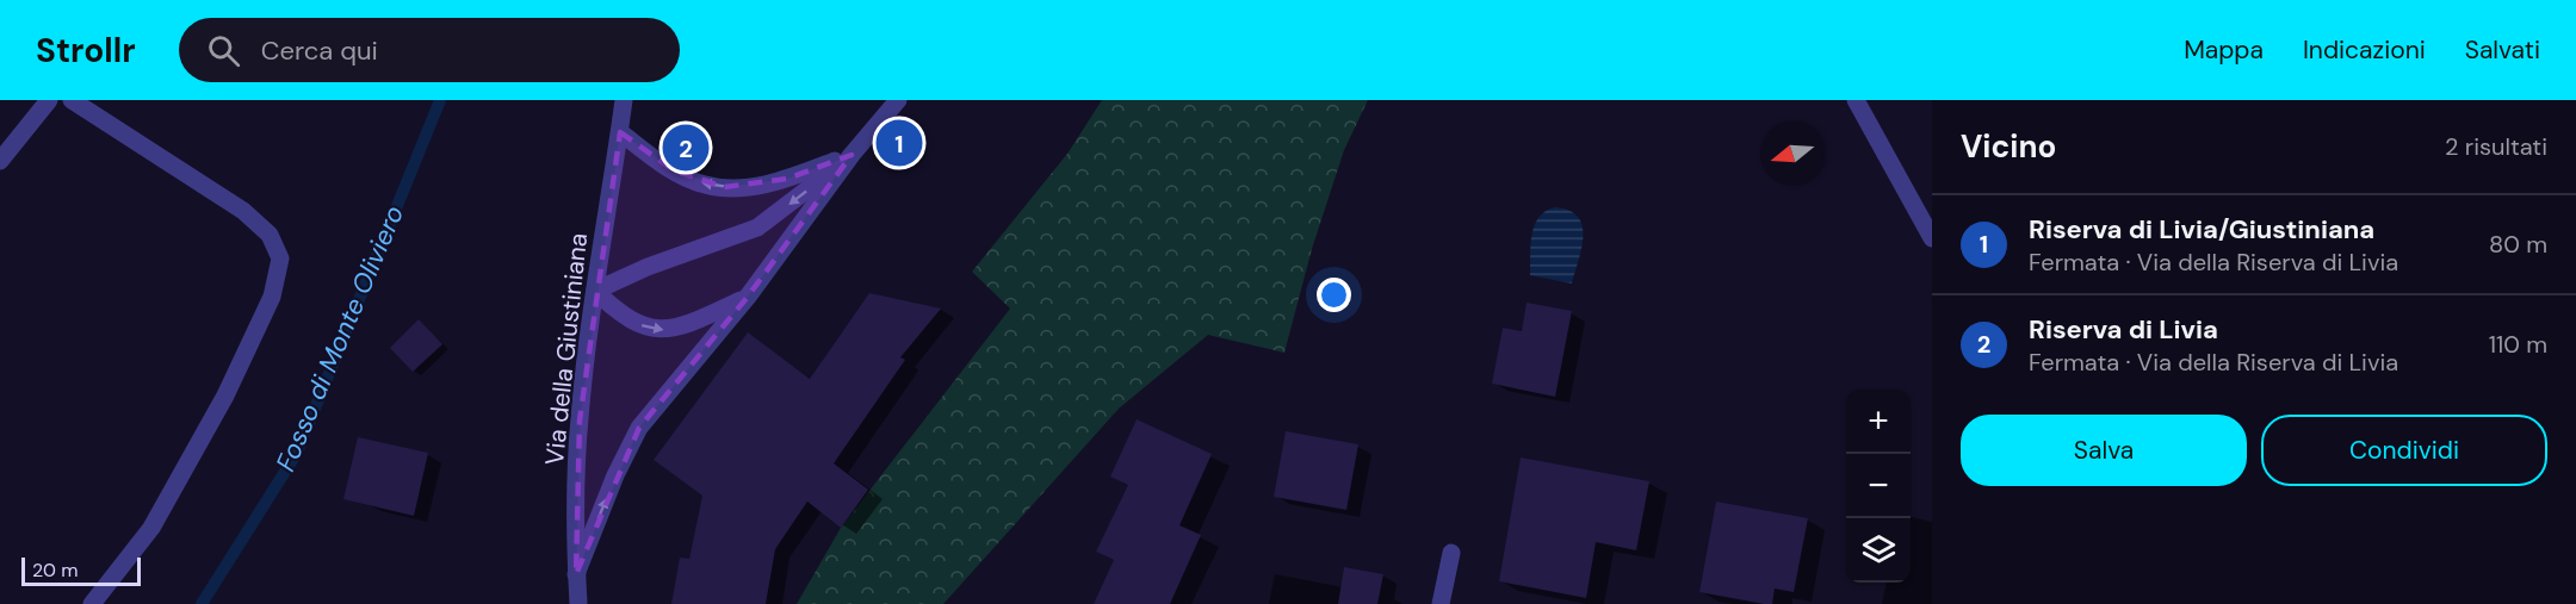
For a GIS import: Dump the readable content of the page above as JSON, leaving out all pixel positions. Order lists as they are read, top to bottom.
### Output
{
  "streets": {
    "street": ["Via della Giustiniana"]
  },
  "water": ["Fosso di Monte Oliviero"],
  "scale_bar": "20 m",
  "north": "left",
  "page": {
    "header": "Strollr",
    "search": "Cerca qui",
    "nav": ["Mappa", "Indicazioni", "Salvati"],
    "heading": ["Vicino", "2 risultati"],
    "pins": ["1", "2"],
    "list": [
      {
        "mark": "1",
        "name": "Riserva di Livia/Giustiniana",
        "note": "Fermata · Via della Riserva di Livia",
        "value": "80 m"
      },
      {
        "mark": "2",
        "name": "Riserva di Livia",
        "note": "Fermata · Via della Riserva di Livia",
        "value": "110 m"
      }
    ],
    "map_buttons": ["+", "−"],
    "buttons": ["Salva", "Condividi"],
    "scale": "20 m"
  }
}
